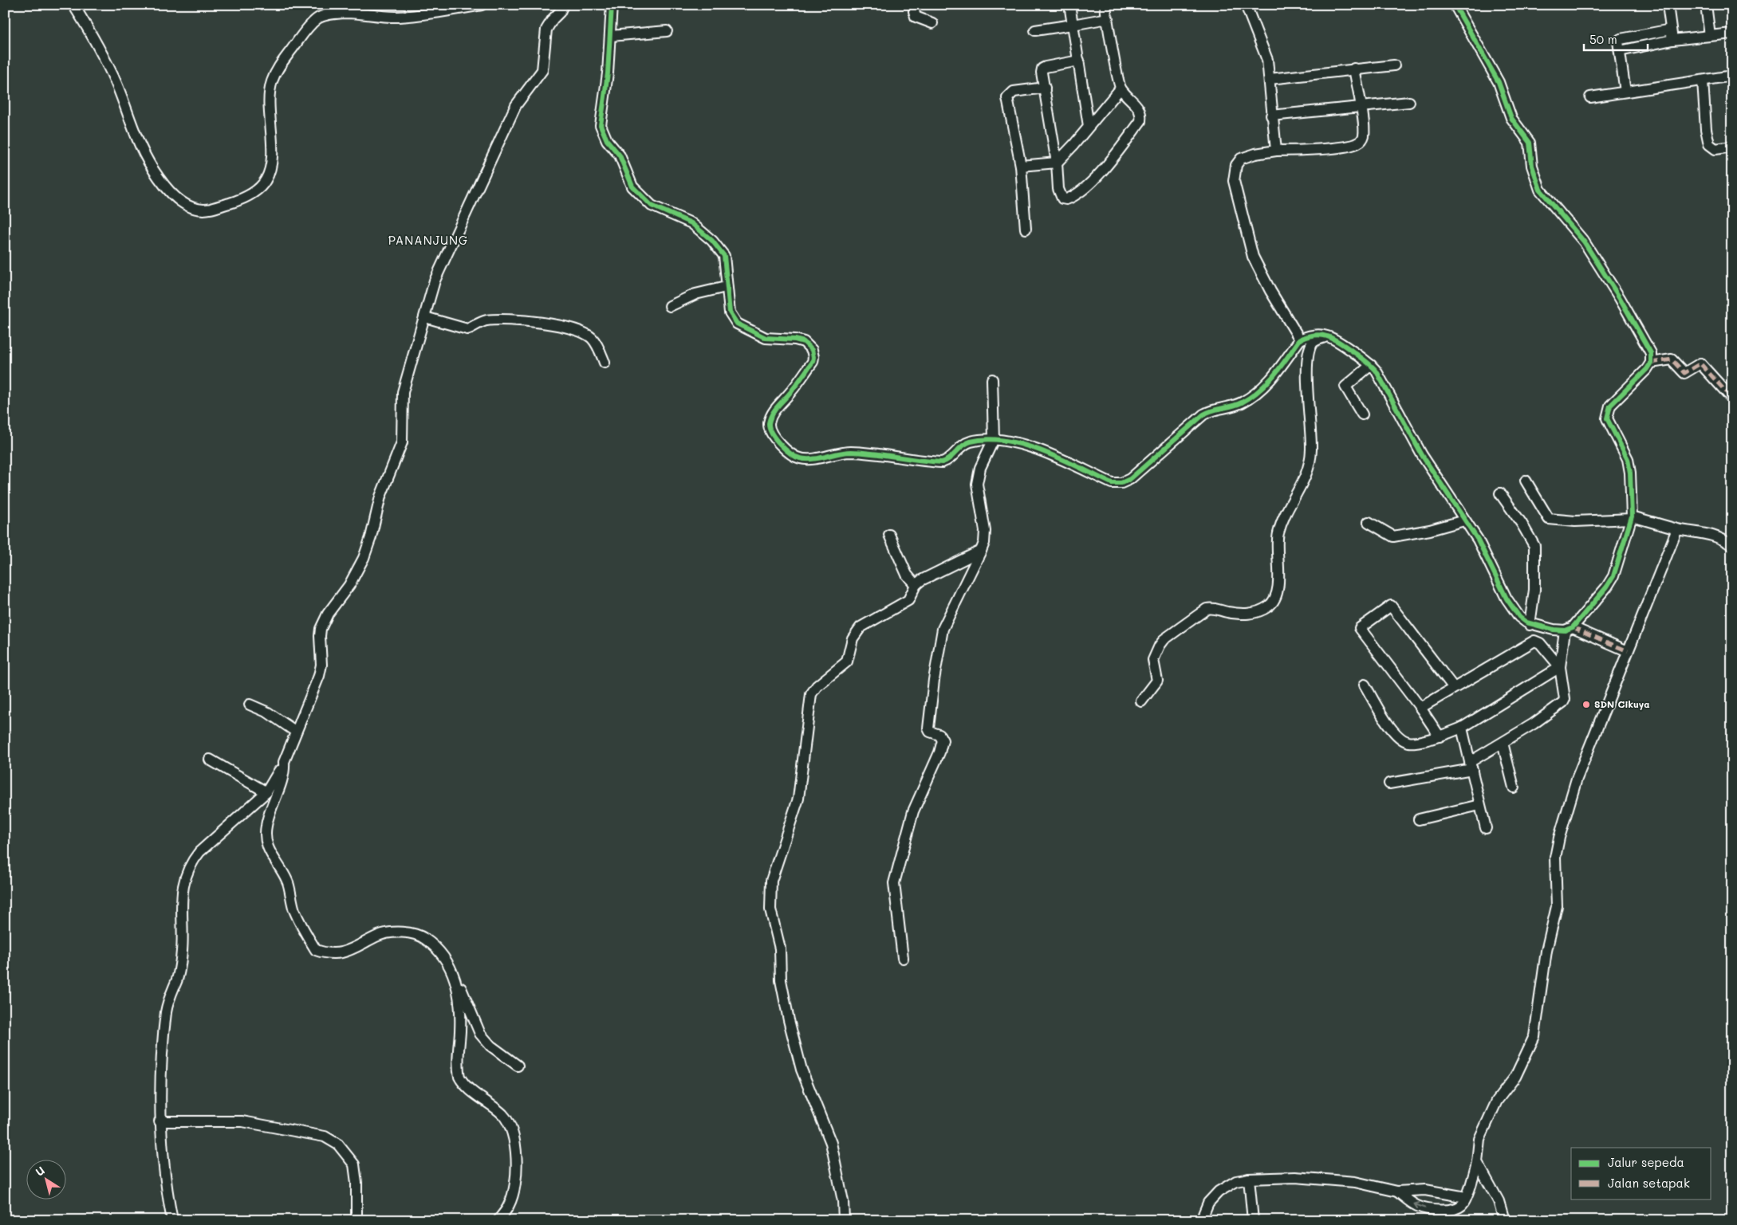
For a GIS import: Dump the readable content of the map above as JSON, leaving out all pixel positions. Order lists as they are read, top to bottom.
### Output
{
  "districts": ["PANANJUNG"],
  "places": ["SDN Cikuya"],
  "legend": ["Jalur sepeda", "Jalan setapak"],
  "scale_bar": "50 m",
  "north": "top left"
}
